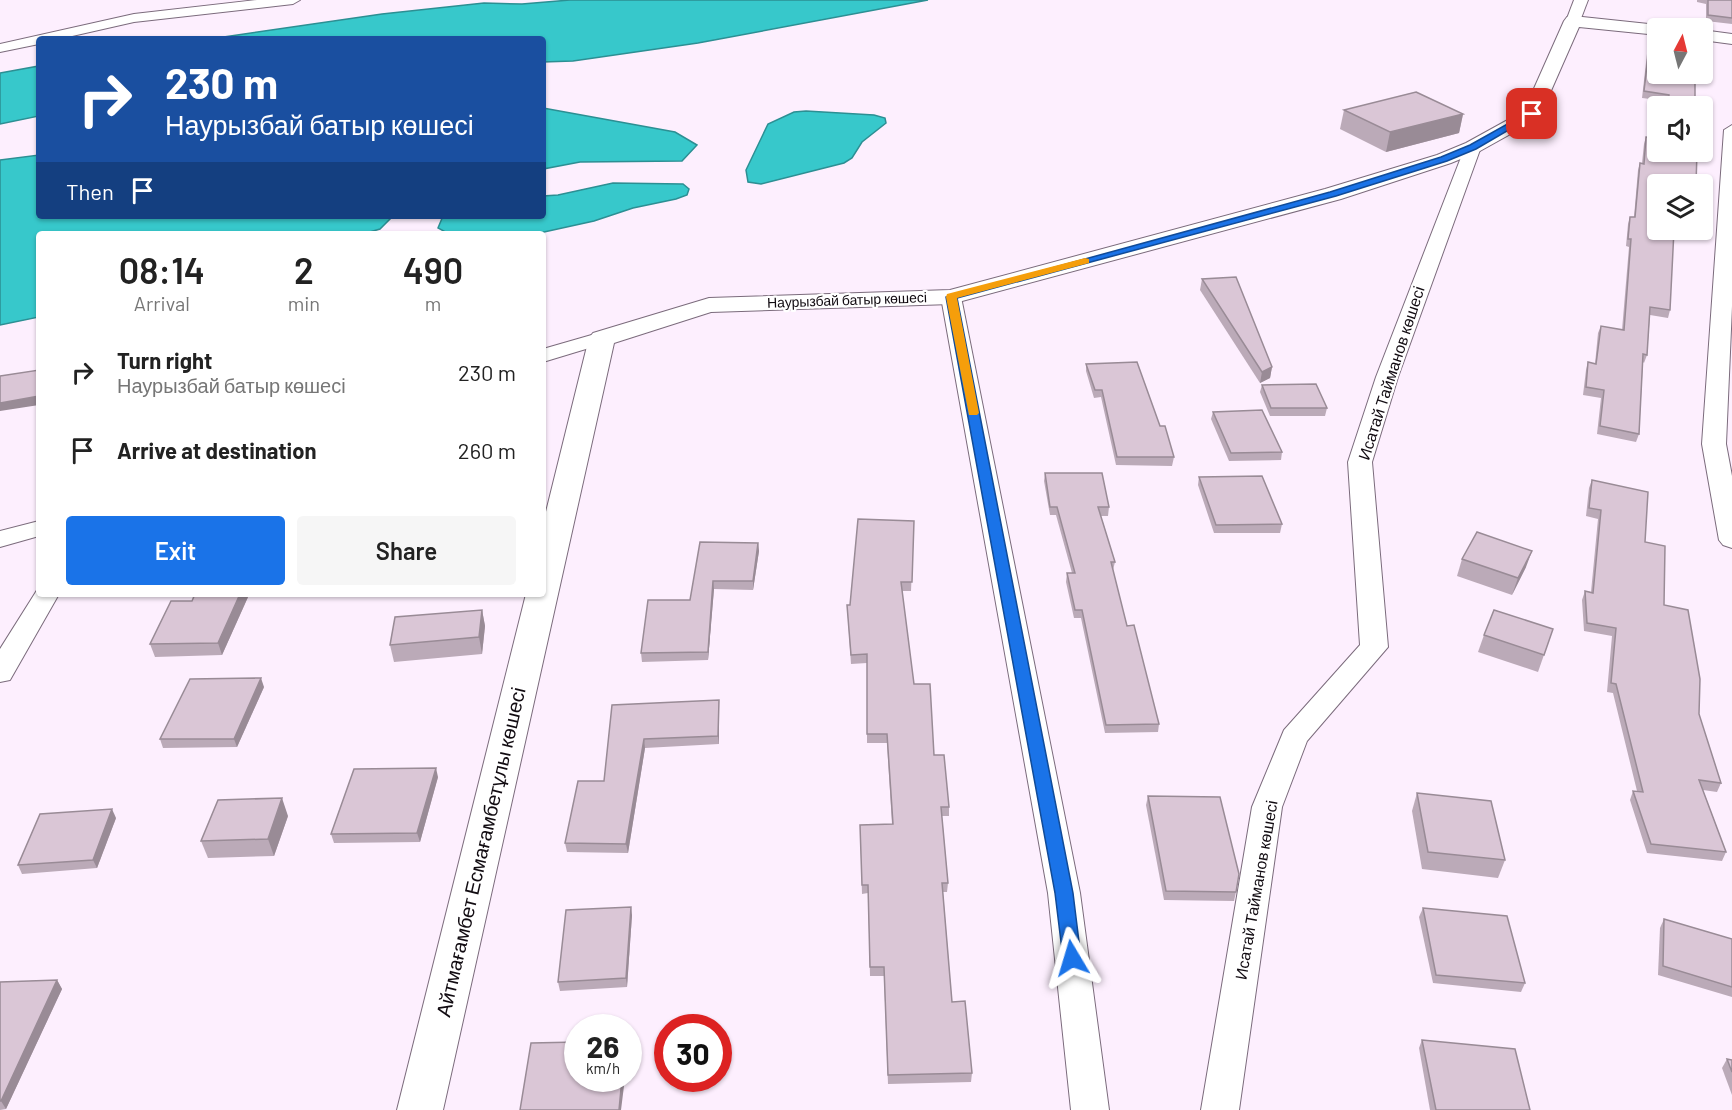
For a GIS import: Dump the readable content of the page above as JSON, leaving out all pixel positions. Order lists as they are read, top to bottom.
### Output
{
  "streets": {
    "street": ["Наурызбай батыр көшесі", "Исатай Тайманов көшесі", "Айтмағамбет Есмағамбетұлы көшесі"]
  },
  "crossings": [
    ["Наурызбай батыр көшесі", "Исатай Тайманов көшесі"]
  ],
  "north": "top",
  "page": {
    "turn": ["230 m", "Наурызбай батыр көшесі"],
    "then": "Then",
    "eta": [
      "08:14",
      "Arrival",
      "2",
      "min",
      "490",
      "m"
    ],
    "list": [
      {
        "name": "Turn right",
        "note": "Наурызбай батыр көшесі",
        "value": "230 m"
      },
      {
        "name": "Arrive at destination",
        "value": "260 m"
      }
    ],
    "buttons": ["Exit", "Share"],
    "speed": "26 km/h",
    "limit": "30"
  }
}
